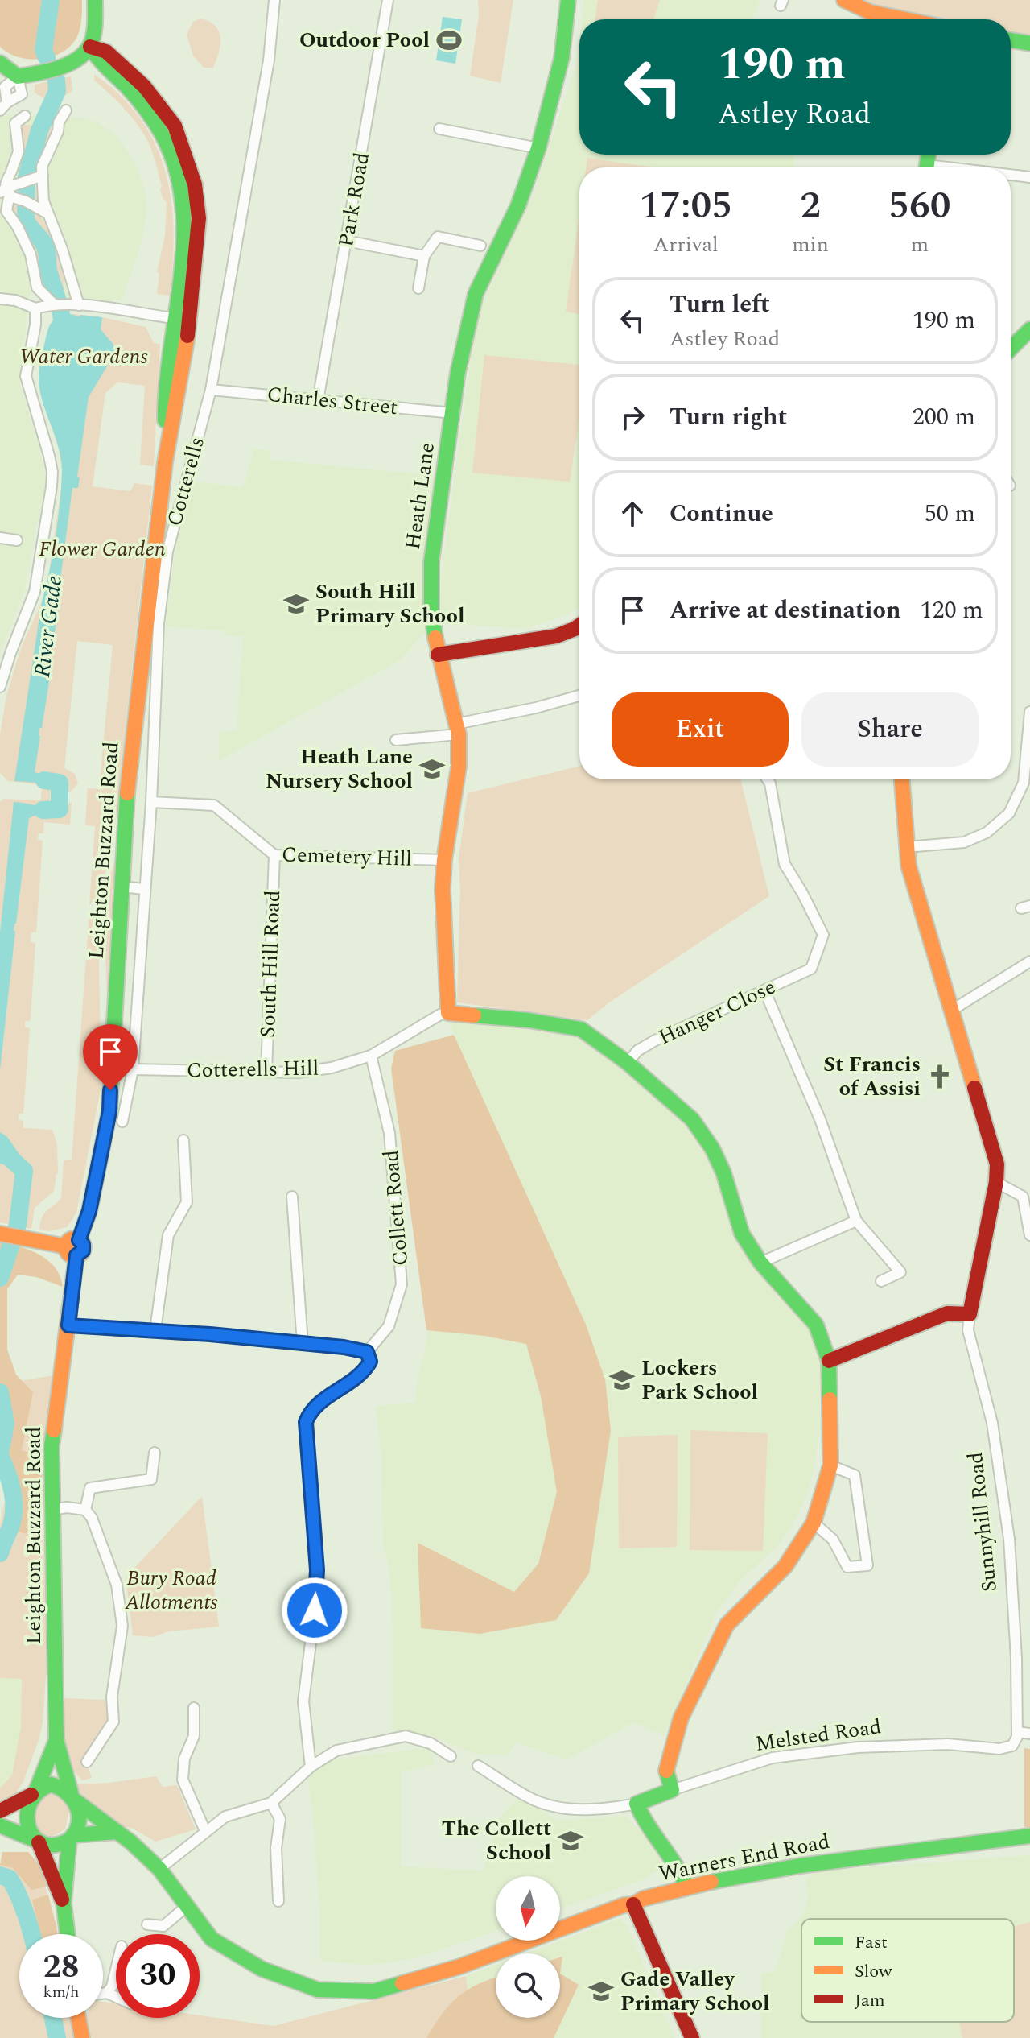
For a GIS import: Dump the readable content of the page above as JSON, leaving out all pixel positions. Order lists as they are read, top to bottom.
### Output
{
  "streets": {
    "street": [
      "Park Road",
      "Charles Street",
      "Cotterells",
      "Heath Lane",
      "Leighton Buzzard Road",
      "Cemetery Hill",
      "South Hill Road",
      "Hanger Close",
      "Cotterells Hill",
      "Collett Road",
      "Sunnyhill Road",
      "Melsted Road",
      "Warners End Road"
    ]
  },
  "crossings": [
    ["Park Road", "Charles Street"],
    ["Charles Street", "Cotterells"],
    ["Charles Street", "Heath Lane"],
    ["Cotterells", "Cemetery Hill"],
    ["Cotterells", "Cotterells Hill"],
    ["Heath Lane", "Cemetery Hill"],
    ["Heath Lane", "Cotterells Hill"],
    ["Leighton Buzzard Road", "Warners End Road"],
    ["Cemetery Hill", "South Hill Road"],
    ["South Hill Road", "Cotterells Hill"],
    ["Cotterells Hill", "Collett Road"],
    ["Sunnyhill Road", "Melsted Road"]
  ],
  "water": ["River Gade"],
  "parks": ["Water Gardens", "Flower Garden", "Bury Road Allotments"],
  "places": {
    "sports": ["Outdoor Pool"],
    "school or university": [
      "South Hill Primary School",
      "Heath Lane Nursery School",
      "Lockers Park School",
      "The Collett School",
      "Gade Valley Primary School"
    ],
    "church": ["St Francis of Assisi"]
  },
  "legend": ["Fast", "Slow", "Jam"],
  "north": "bottom",
  "page": {
    "turn": ["190 m", "Astley Road"],
    "eta": [
      "17:05",
      "Arrival",
      "2",
      "min",
      "560",
      "m"
    ],
    "list": [
      {
        "name": "Turn left",
        "note": "Astley Road",
        "value": "190 m"
      },
      {
        "name": "Turn right",
        "value": "200 m"
      },
      {
        "name": "Continue",
        "value": "50 m"
      },
      {
        "name": "Arrive at destination",
        "value": "120 m"
      }
    ],
    "buttons": ["Exit", "Share"],
    "speed": "28 km/h",
    "limit": "30"
  }
}
